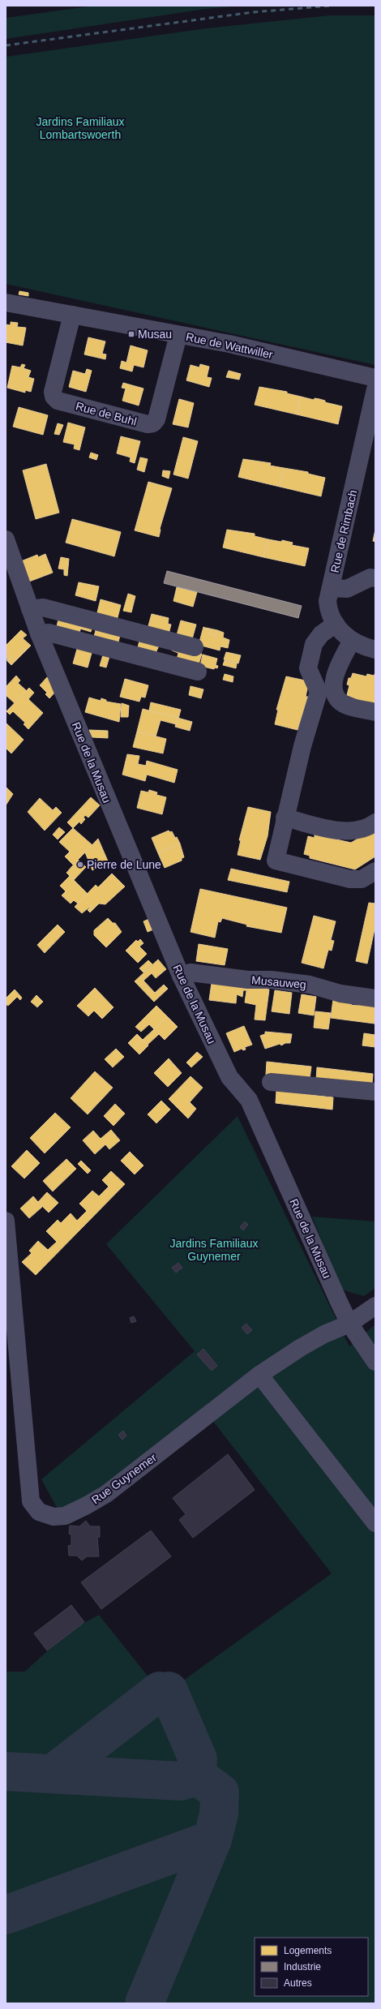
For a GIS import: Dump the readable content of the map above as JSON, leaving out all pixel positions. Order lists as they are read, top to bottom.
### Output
{
  "streets": {
    "street": [
      "Rue de Wattwiller",
      "Rue de Buhl",
      "Rue de Rimbach",
      "Rue de la Musau",
      "Musauweg",
      "Rue Guynemer"
    ]
  },
  "crossings": [
    ["Rue de Wattwiller", "Rue de Buhl"],
    ["Rue de la Musau", "Musauweg"],
    ["Rue de la Musau", "Rue Guynemer"]
  ],
  "parks": ["Jardins Familiaux Lombartswoerth", "Jardins Familiaux Guynemer"],
  "places": {
    "transit": ["Musau"],
    "other": ["Pierre de Lune"]
  },
  "legend": ["Logements", "Industrie", "Autres"]
}
